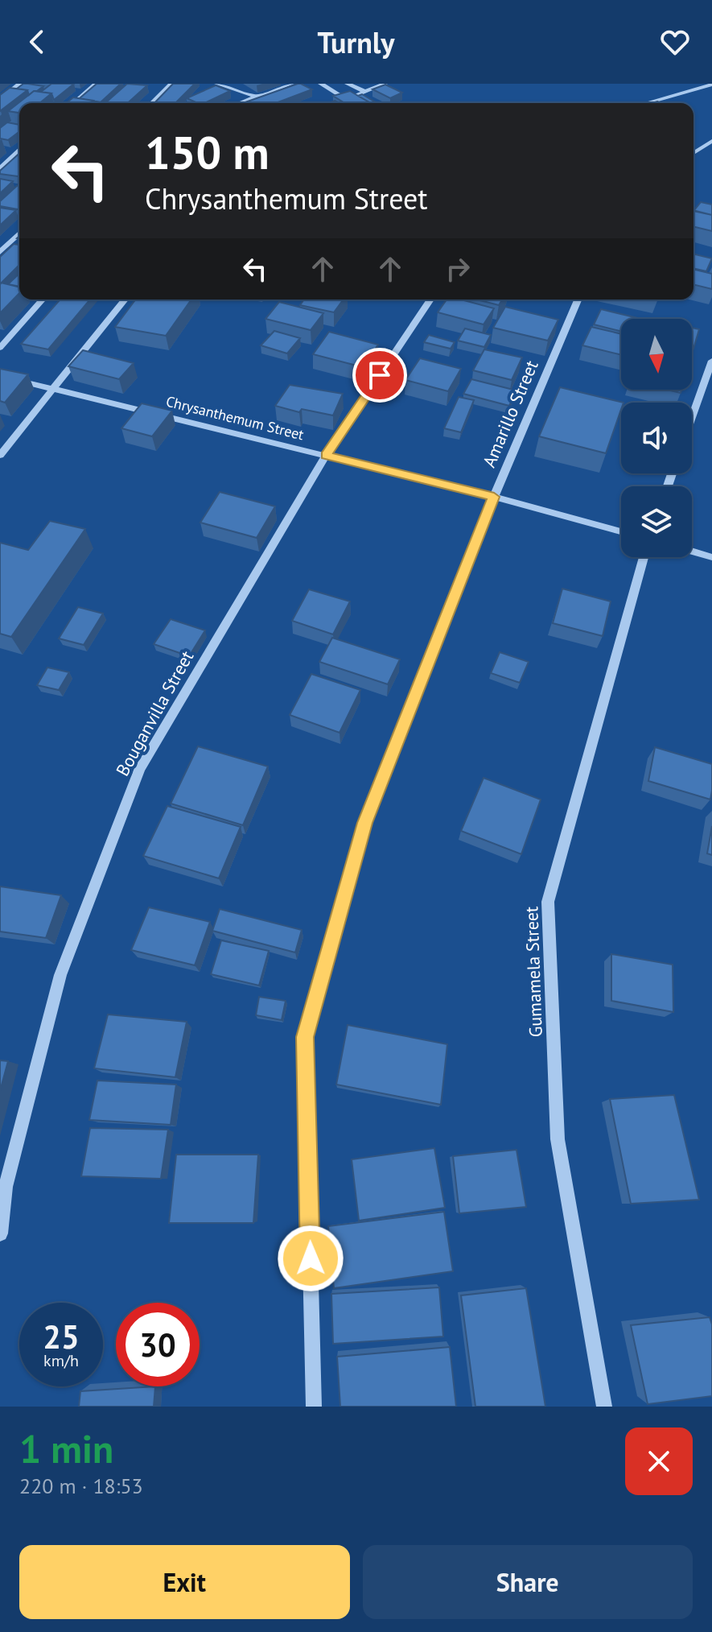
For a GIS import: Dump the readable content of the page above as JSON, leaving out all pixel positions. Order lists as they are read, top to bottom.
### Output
{
  "streets": {
    "street": [
      "Amarillo Street",
      "Chrysanthemum Street",
      "Bouganvilla Street",
      "Gumamela Street"
    ]
  },
  "crossings": [
    ["Amarillo Street", "Chrysanthemum Street"],
    ["Chrysanthemum Street", "Bouganvilla Street"]
  ],
  "north": "bottom",
  "page": {
    "header": "Turnly",
    "turn": ["150 m", "Chrysanthemum Street"],
    "speed": "25 km/h",
    "limit": "30",
    "heading": ["1 min", "220 m · 18:53"],
    "buttons": ["Exit", "Share"]
  }
}
